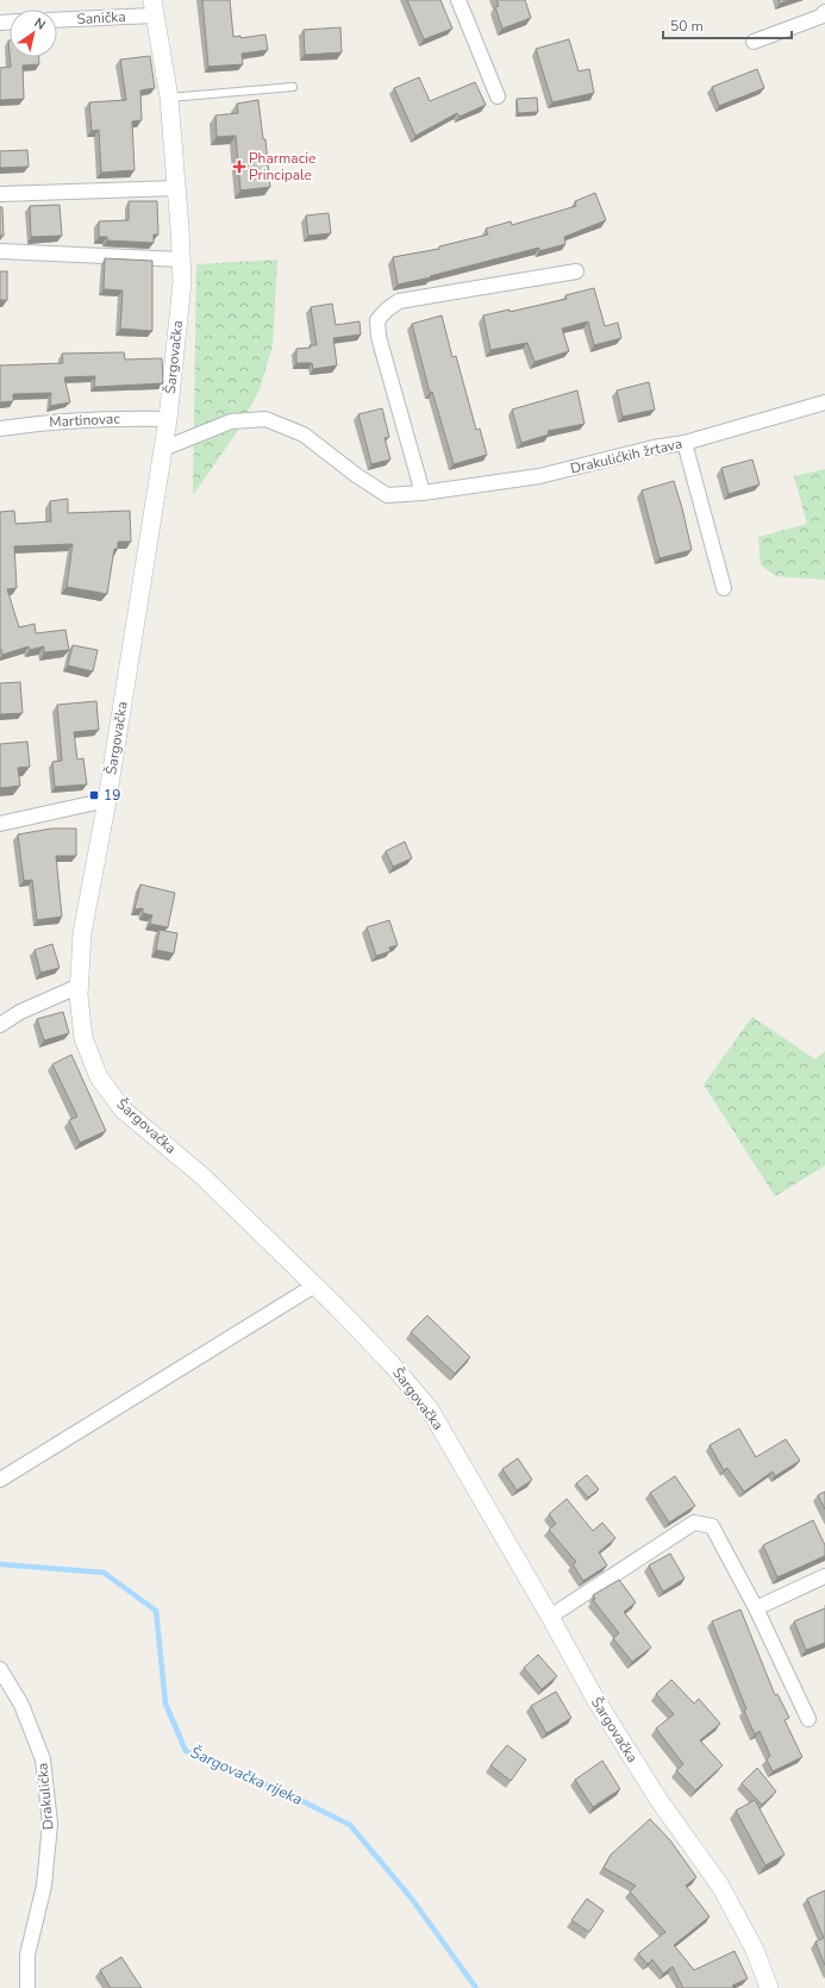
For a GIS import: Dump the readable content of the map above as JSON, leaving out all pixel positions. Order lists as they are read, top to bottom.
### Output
{
  "streets": {
    "street": [
      "Sanička",
      "Šargovačka",
      "Martinovac",
      "Drakulićkih žrtava",
      "Drakulićka"
    ]
  },
  "crossings": [
    ["Sanička", "Šargovačka"],
    ["Šargovačka", "Martinovac"],
    ["Šargovačka", "Drakulićkih žrtava"]
  ],
  "water": ["Šargovačka rijeka"],
  "places": {
    "health": ["Pharmacie Principale"],
    "transit": ["19"]
  },
  "scale_bar": "50 m",
  "north": "top right"
}
